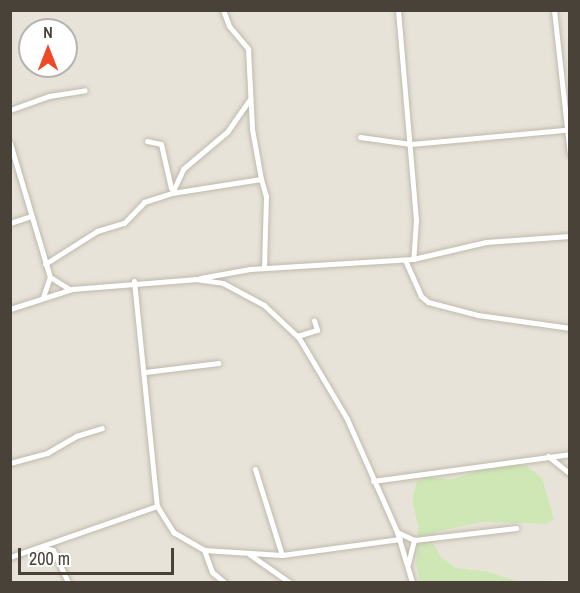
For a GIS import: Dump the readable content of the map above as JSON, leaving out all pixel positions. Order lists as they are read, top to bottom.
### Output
{
  "scale_bar": "200 m",
  "north": "top"
}
